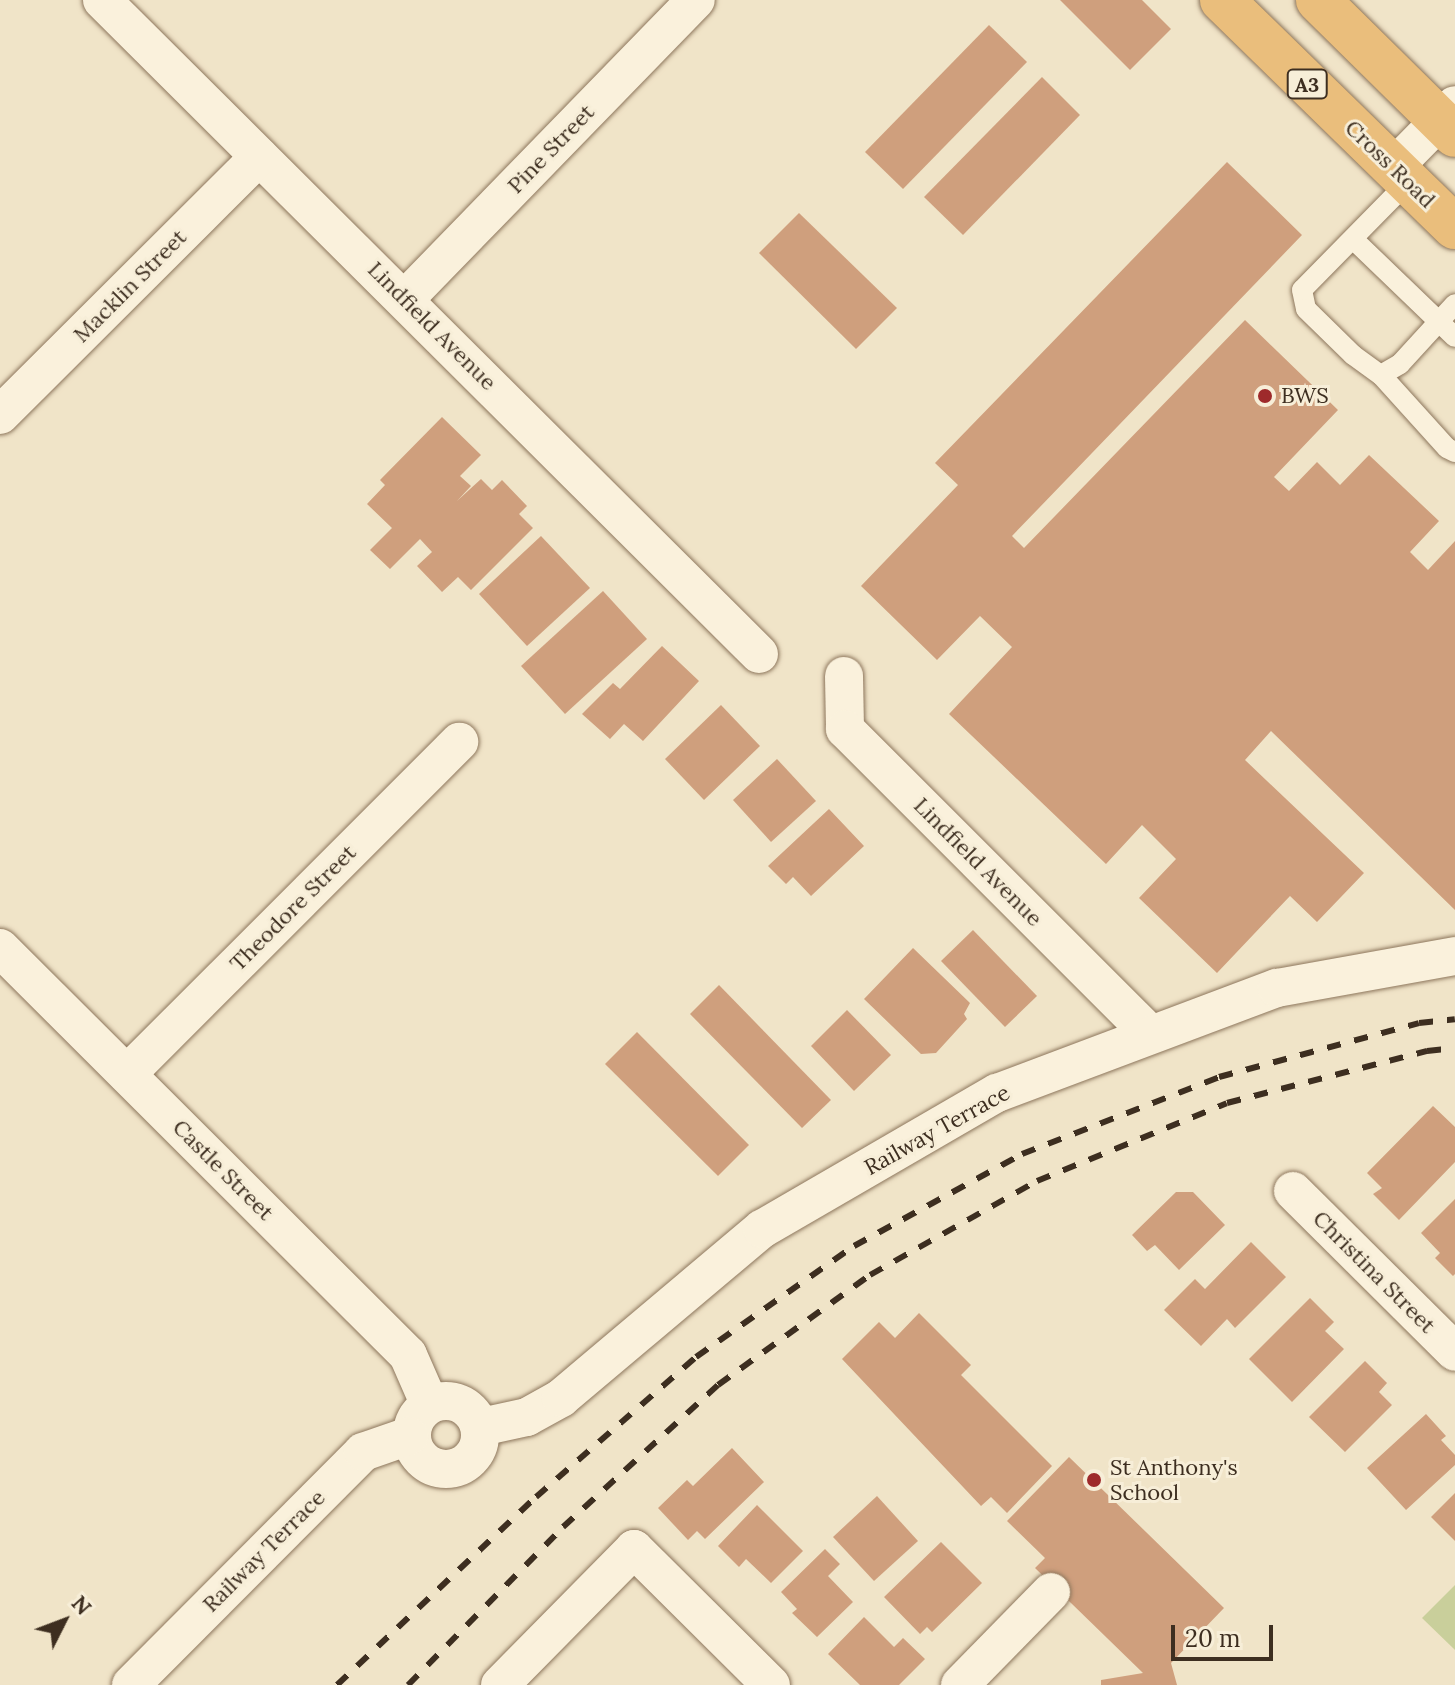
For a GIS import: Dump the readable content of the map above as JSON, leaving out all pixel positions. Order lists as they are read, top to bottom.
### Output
{
  "streets": {
    "highway": ["A3", "Cross Road"],
    "street": [
      "Pine Street",
      "Macklin Street",
      "Lindfield Avenue",
      "Theodore Street",
      "Railway Terrace",
      "Castle Street",
      "Christina Street"
    ]
  },
  "crossings": [
    ["Pine Street", "Lindfield Avenue"],
    ["Macklin Street", "Lindfield Avenue"],
    ["Lindfield Avenue", "Railway Terrace"],
    ["Theodore Street", "Castle Street"],
    ["Railway Terrace", "Castle Street"]
  ],
  "places": ["BWS", "St Anthony's School"],
  "scale_bar": "20 m",
  "north": "top right"
}
